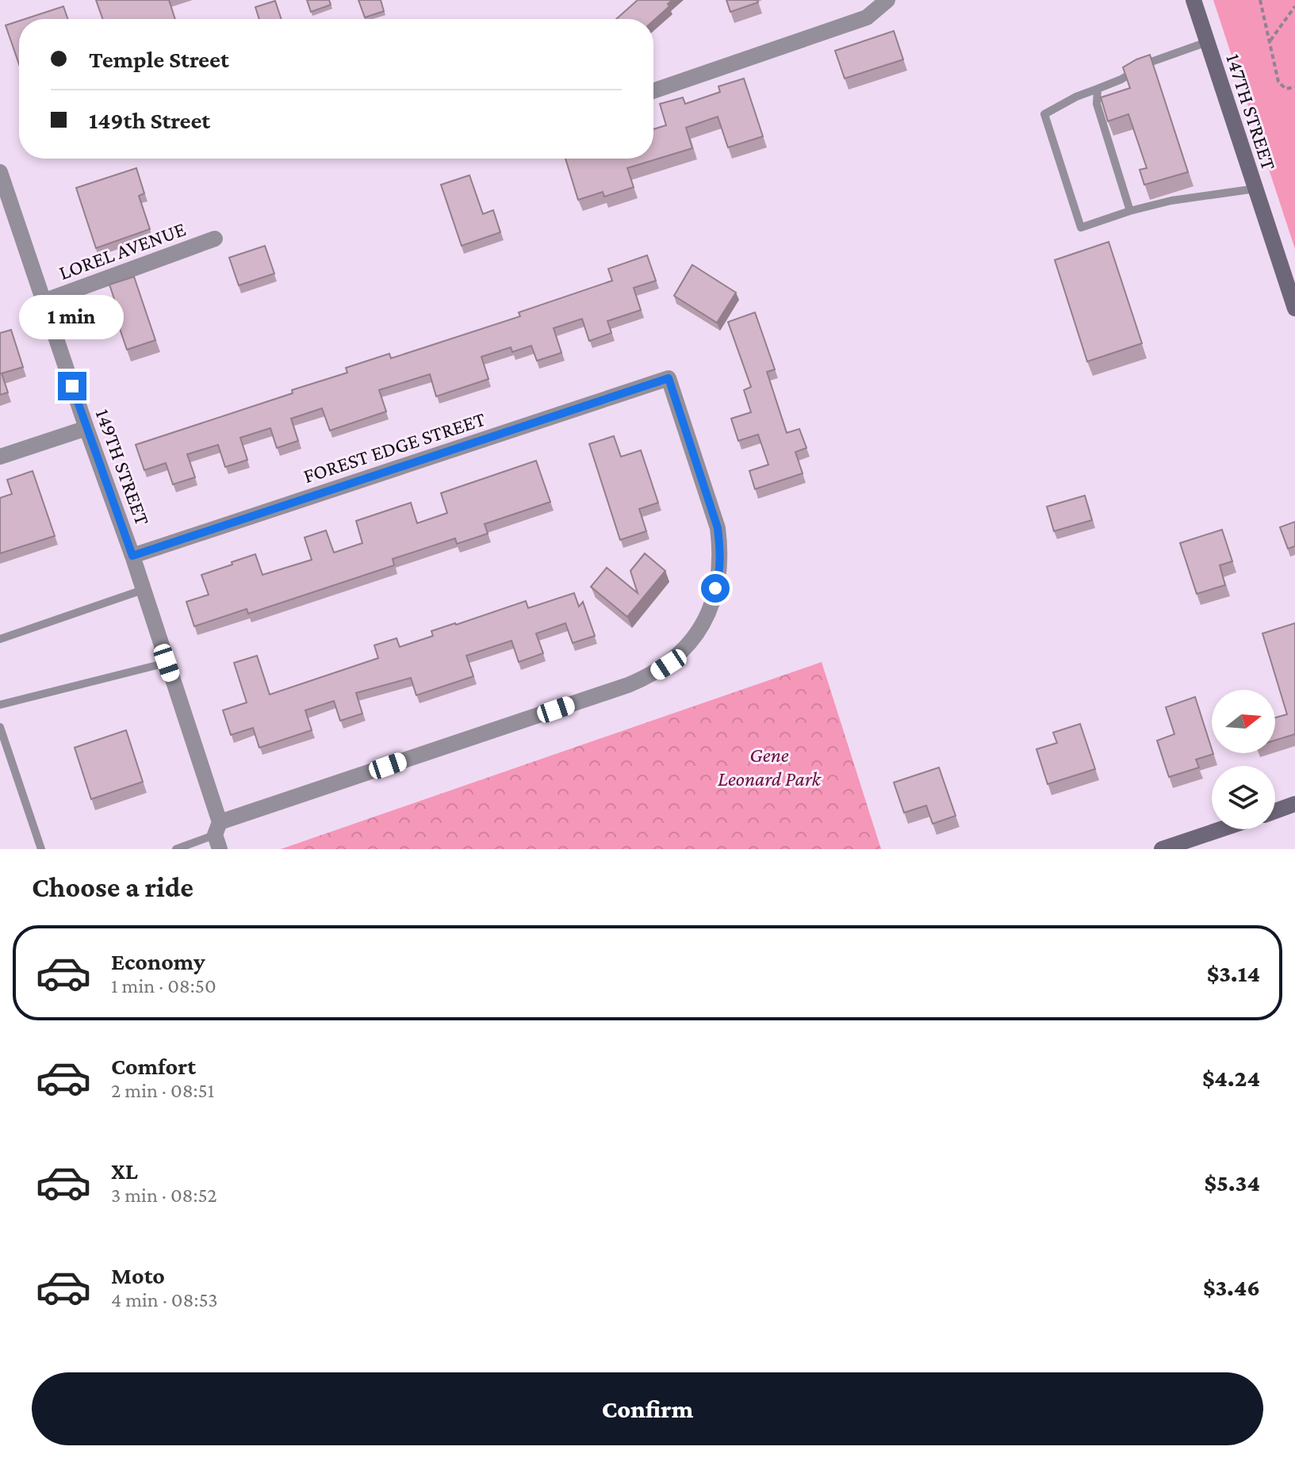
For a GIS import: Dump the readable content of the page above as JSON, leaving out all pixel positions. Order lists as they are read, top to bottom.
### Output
{
  "streets": {
    "main road": ["147TH STREET"],
    "street": ["LOREL AVENUE", "FOREST EDGE STREET", "149TH STREET"]
  },
  "crossings": [
    ["LOREL AVENUE", "149TH STREET"],
    ["FOREST EDGE STREET", "149TH STREET"]
  ],
  "parks": ["Gene Leonard Park"],
  "north": "right",
  "page": {
    "banner": ["Temple Street", "149th Street"],
    "bubble": "1 min",
    "heading": "Choose a ride",
    "list": [
      {
        "name": "Economy",
        "note": "1 min · 08:50",
        "value": "$3.14"
      },
      {
        "name": "Comfort",
        "note": "2 min · 08:51",
        "value": "$4.24"
      },
      {
        "name": "XL",
        "note": "3 min · 08:52",
        "value": "$5.34"
      },
      {
        "name": "Moto",
        "note": "4 min · 08:53",
        "value": "$3.46"
      }
    ],
    "buttons": "Confirm"
  }
}
